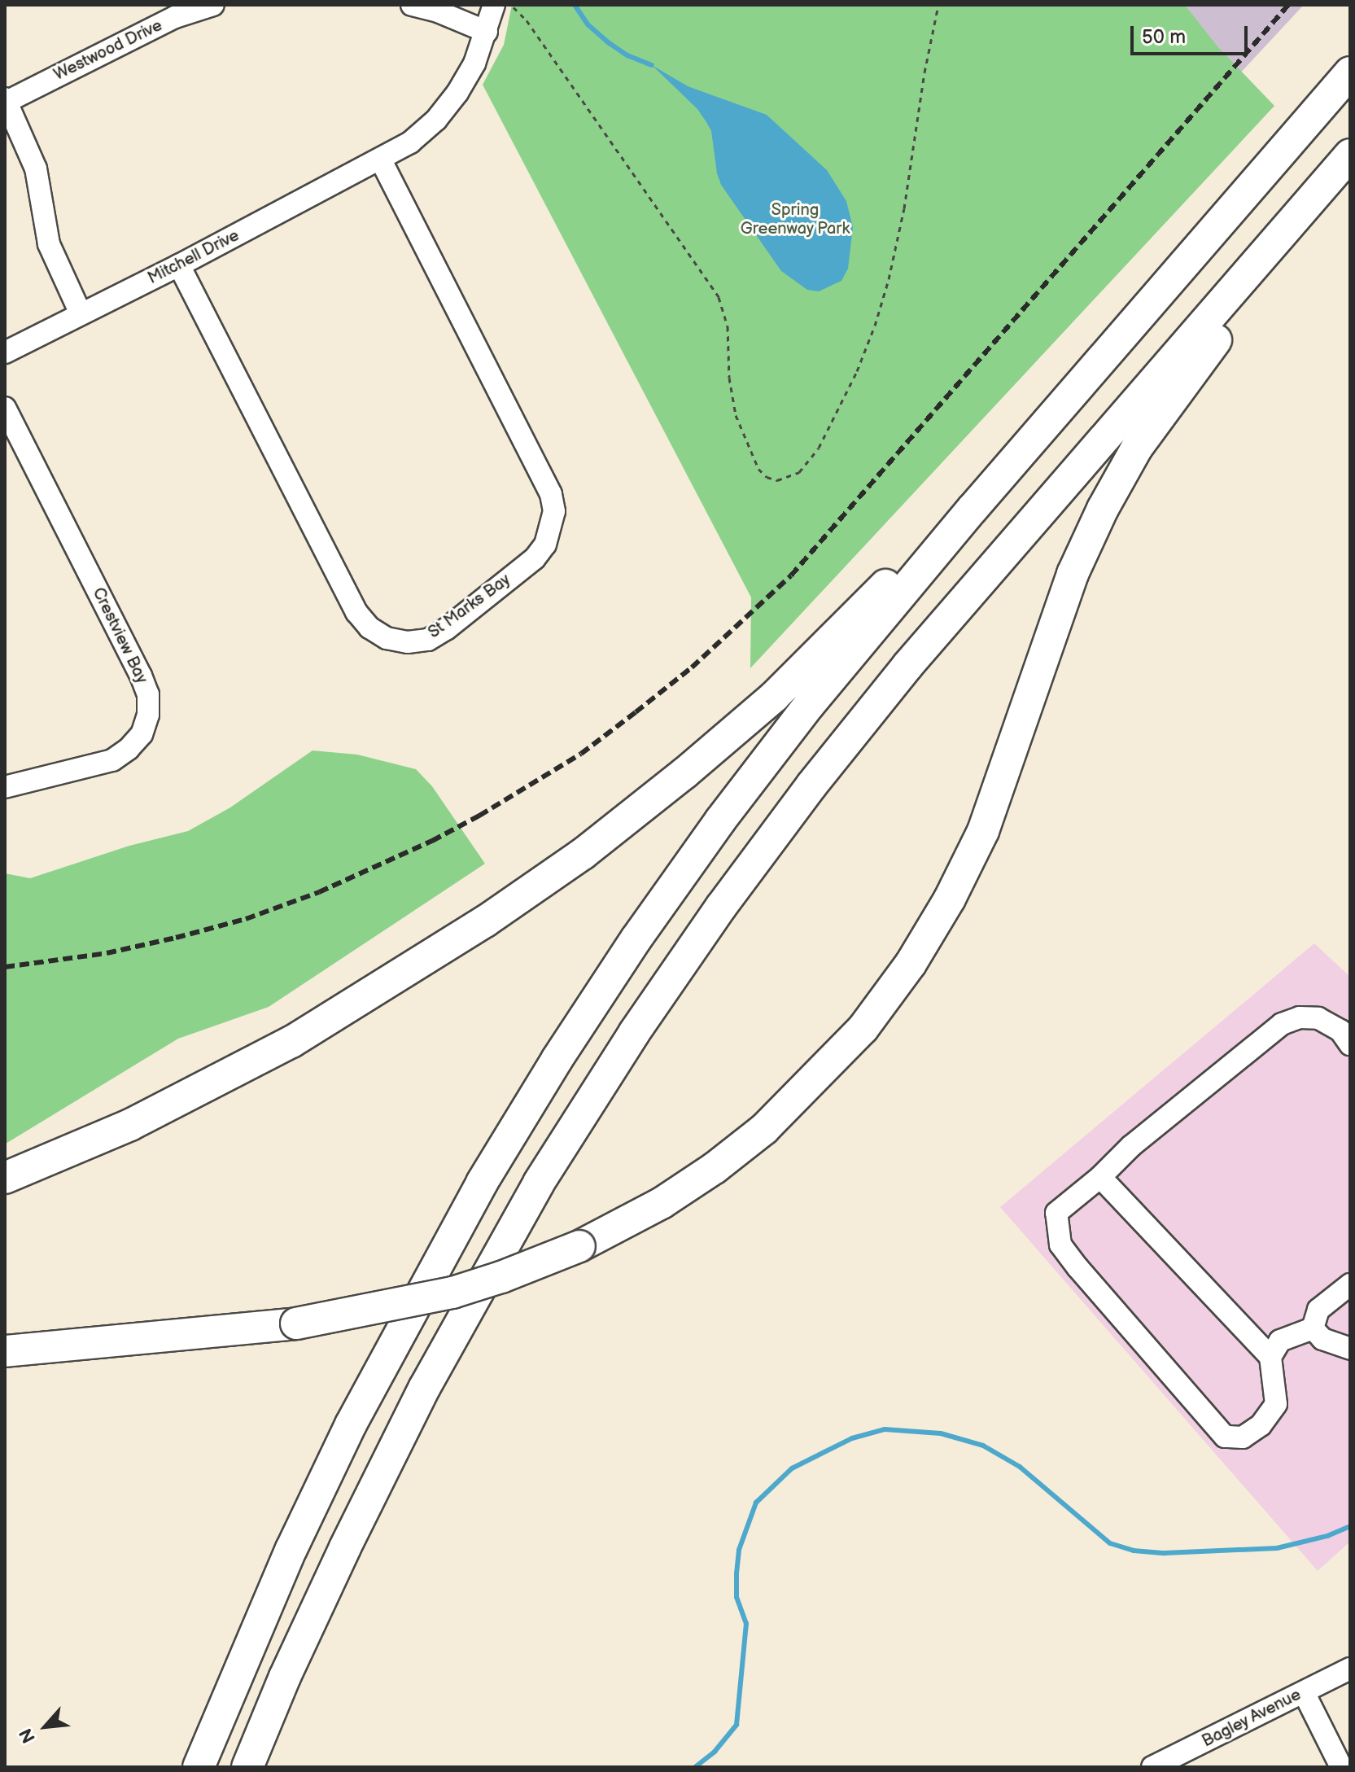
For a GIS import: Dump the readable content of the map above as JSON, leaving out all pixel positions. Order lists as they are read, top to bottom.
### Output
{
  "streets": {
    "street": [
      "Westwood Drive",
      "Mitchell Drive",
      "St Marks Bay",
      "Crestview Bay",
      "Bagley Avenue"
    ]
  },
  "crossings": [
    ["Mitchell Drive", "St Marks Bay"]
  ],
  "parks": ["Spring Greenway Park"],
  "scale_bar": "50 m",
  "north": "bottom left"
}
